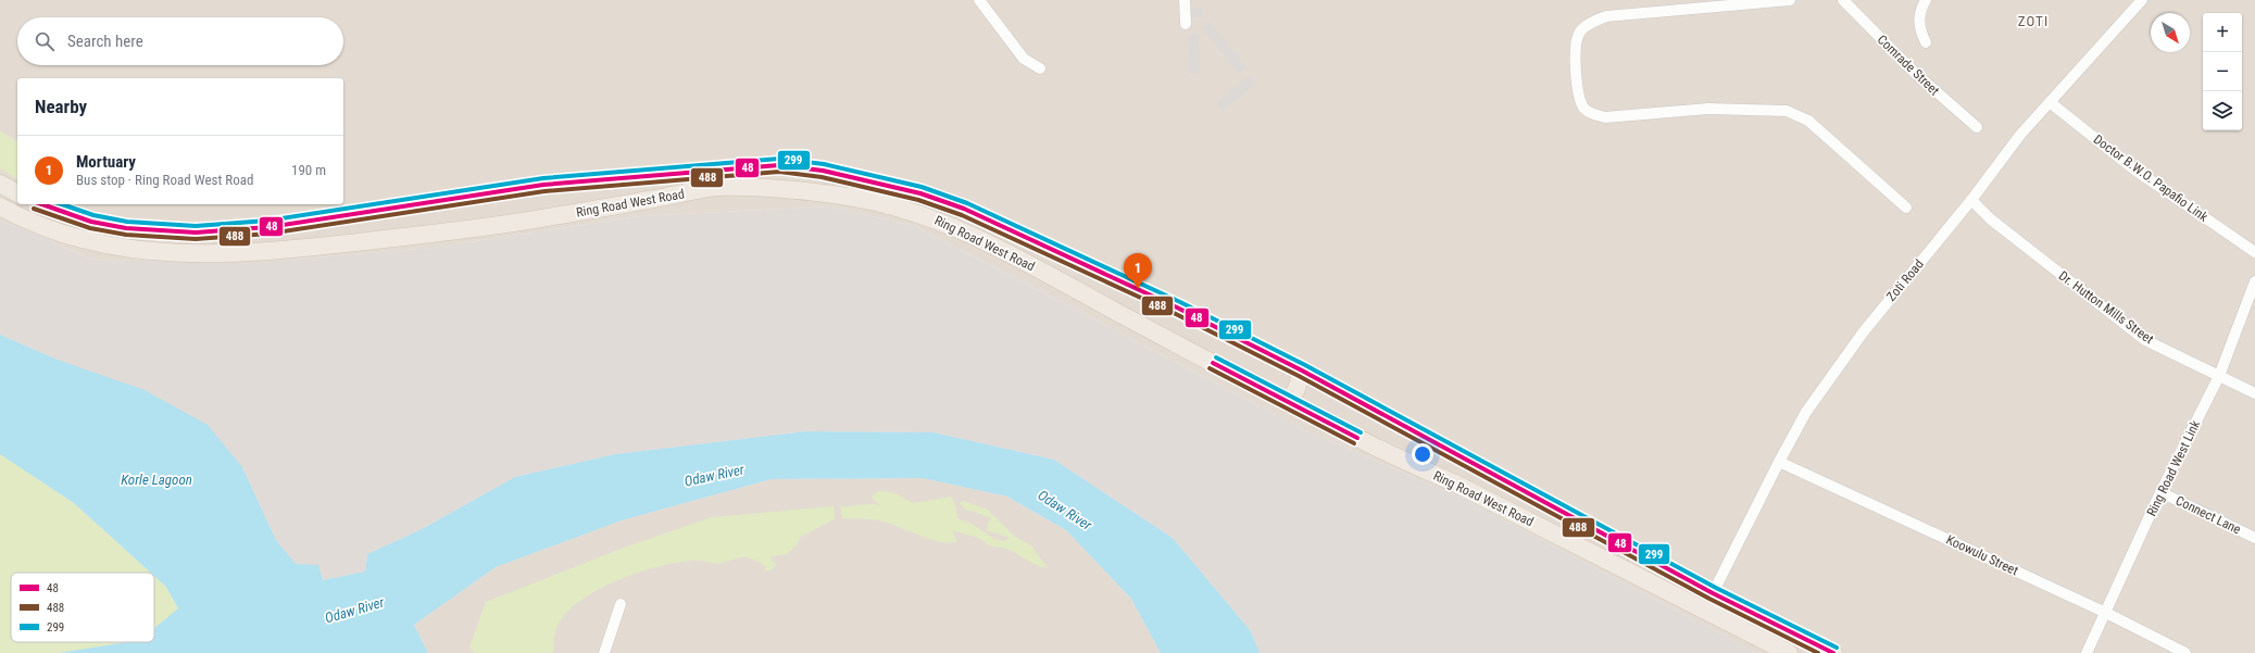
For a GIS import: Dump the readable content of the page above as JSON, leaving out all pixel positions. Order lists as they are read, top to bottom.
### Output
{
  "streets": {
    "main road": ["Ring Road West Road"],
    "street": [
      "Comrade Street",
      "Doctor B.W.O. Papafio Link",
      "Zoti Road",
      "Dr. Hutton Mills Street",
      "Ring Road West Link",
      "Connect Lane",
      "Koowulu Street"
    ]
  },
  "crossings": [
    ["Doctor B.W.O. Papafio Link", "Zoti Road"],
    ["Ring Road West Road", "Zoti Road"],
    ["Zoti Road", "Dr. Hutton Mills Street"],
    ["Zoti Road", "Koowulu Street"],
    ["Dr. Hutton Mills Street", "Ring Road West Link"],
    ["Ring Road West Link", "Connect Lane"],
    ["Ring Road West Link", "Koowulu Street"]
  ],
  "districts": ["ZOTI"],
  "water": ["Odaw River", "Korle Lagoon"],
  "lines": ["transit line 299", "transit line 48", "transit line 488"],
  "legend": ["48", "488", "299"],
  "north": "bottom right",
  "page": {
    "map_buttons": ["+", "−"],
    "search": "Search here",
    "heading": "Nearby",
    "list": [
      {
        "mark": "1",
        "name": "Mortuary",
        "note": "Bus stop · Ring Road West Road",
        "value": "190 m"
      }
    ],
    "pins": "1"
  }
}
